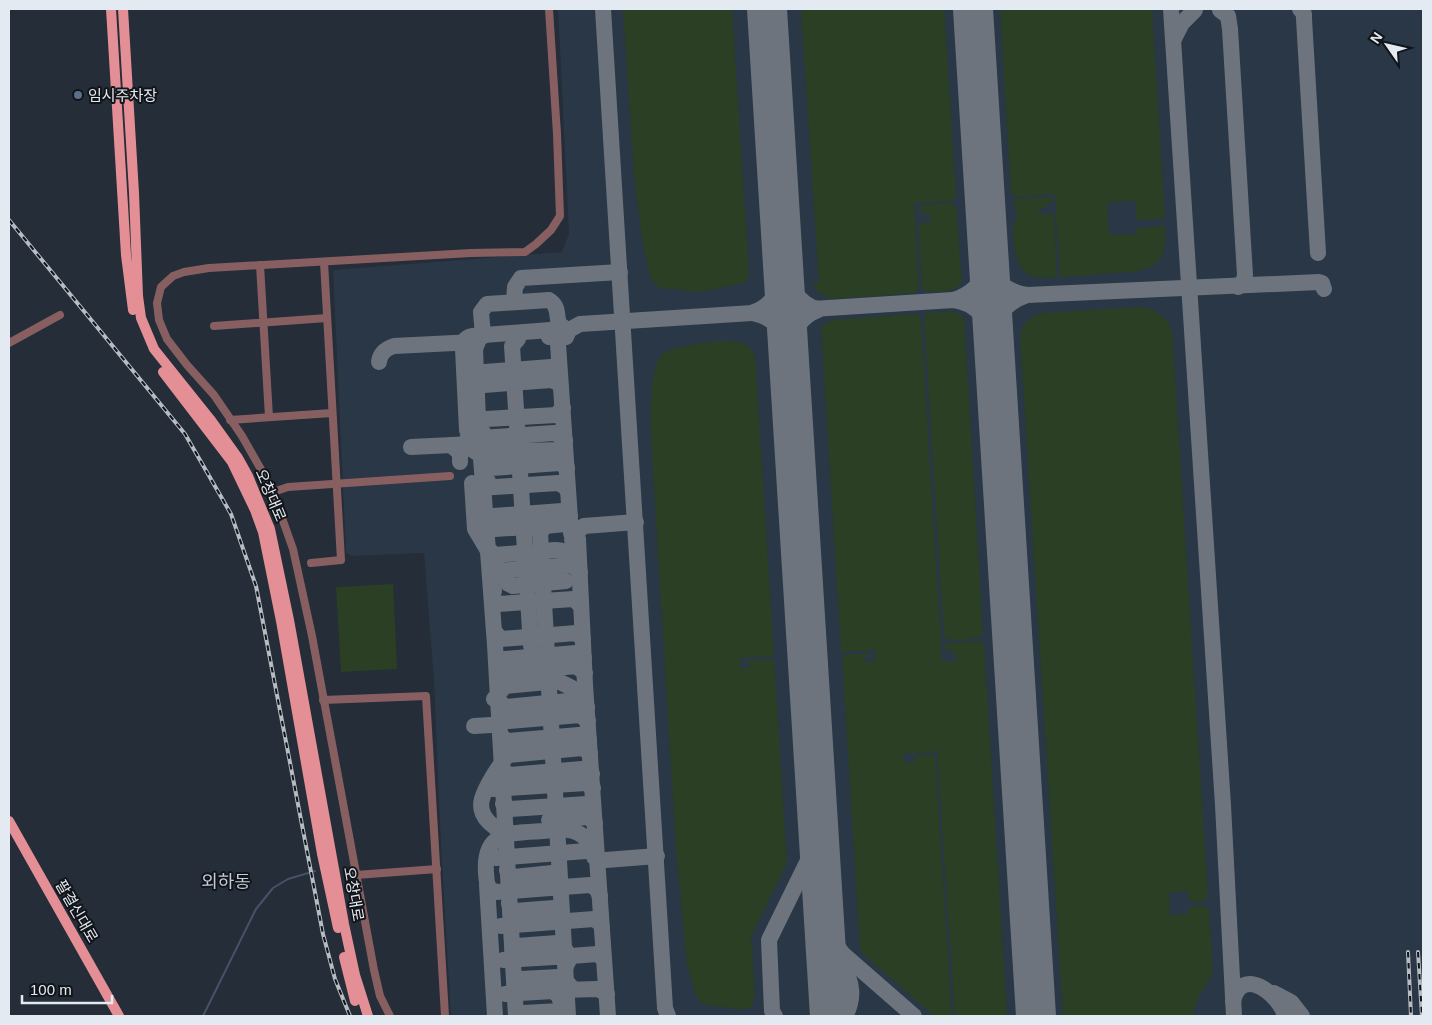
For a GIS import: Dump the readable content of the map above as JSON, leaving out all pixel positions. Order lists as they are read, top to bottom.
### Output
{
  "streets": {
    "main road": ["오창대로", "팔결신대로"]
  },
  "districts": ["외하동"],
  "places": ["임시주차장"],
  "scale_bar": "100 m",
  "north": "top left"
}
